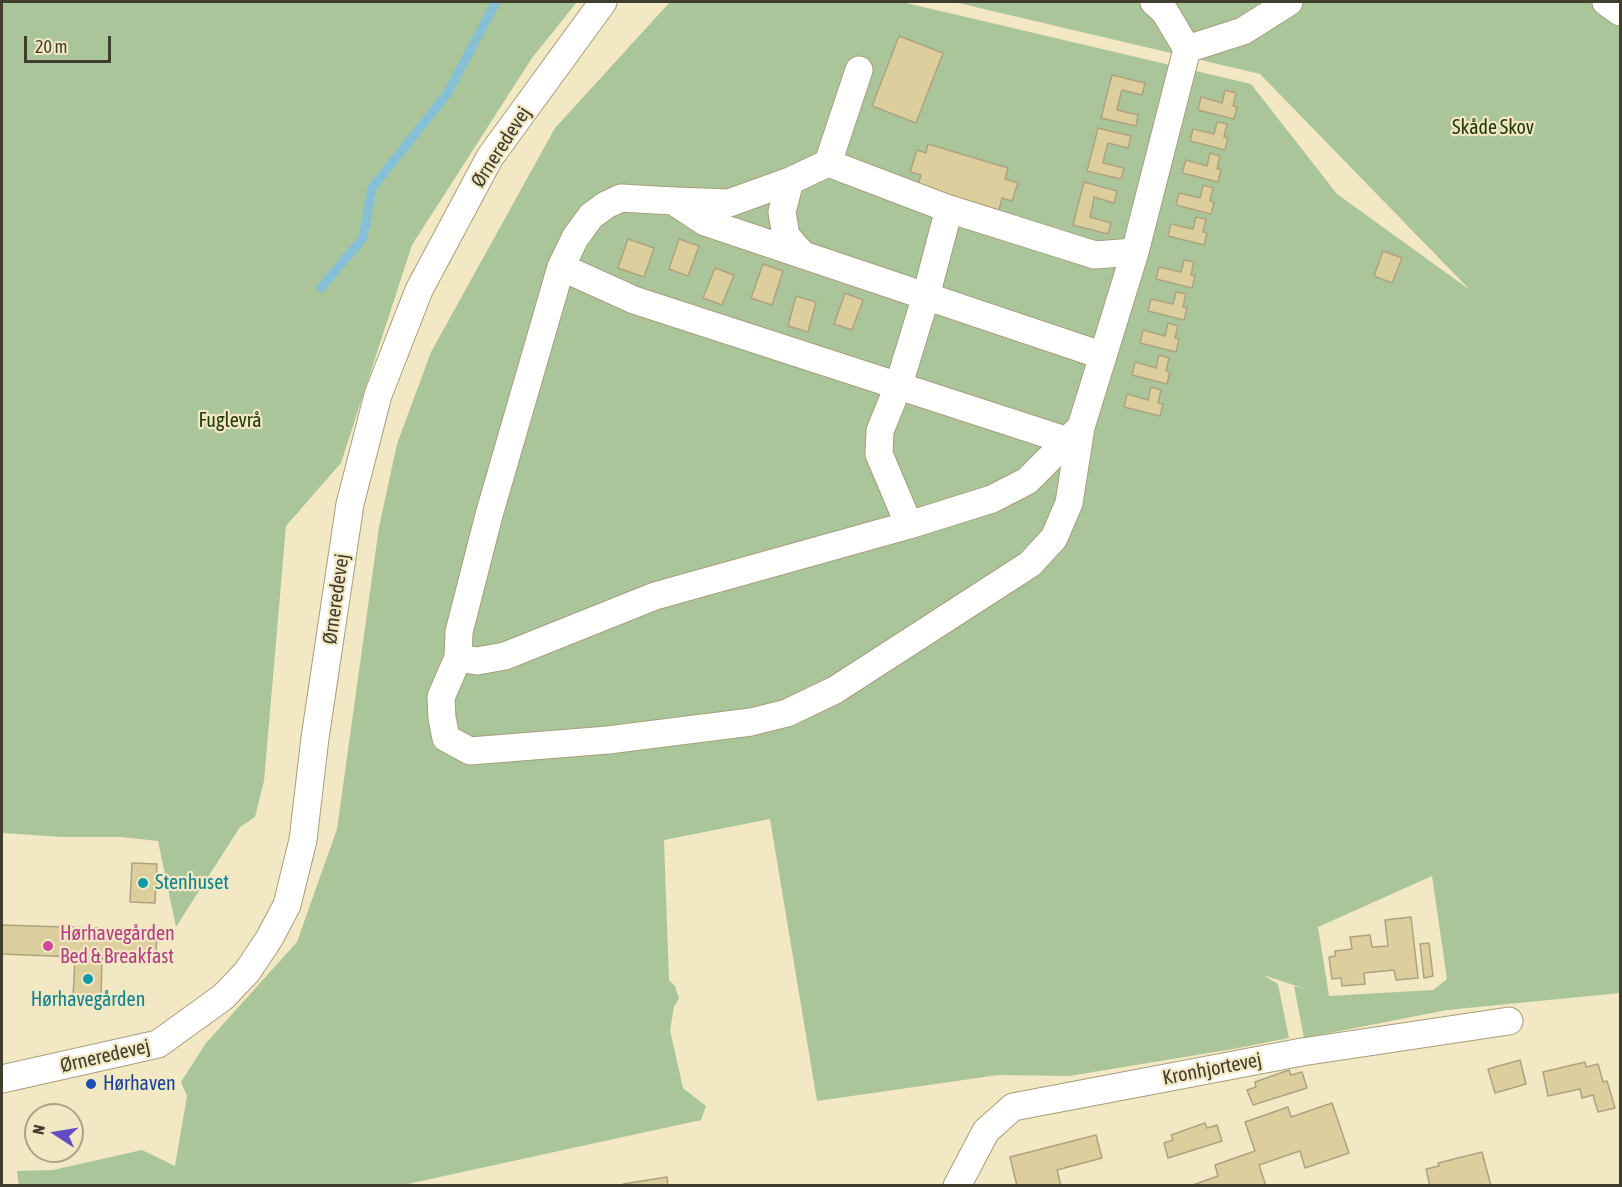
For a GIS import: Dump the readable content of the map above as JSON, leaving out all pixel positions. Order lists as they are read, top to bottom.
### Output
{
  "streets": {
    "street": ["Ørneredevej", "Kronhjortevej"]
  },
  "parks": ["Skåde Skov", "Fuglevrå"],
  "places": [
    "Stenhuset",
    "Hørhavegården Bed & Breakfast",
    "Hørhavegården",
    "Hørhaven"
  ],
  "scale_bar": "20 m",
  "north": "left"
}
